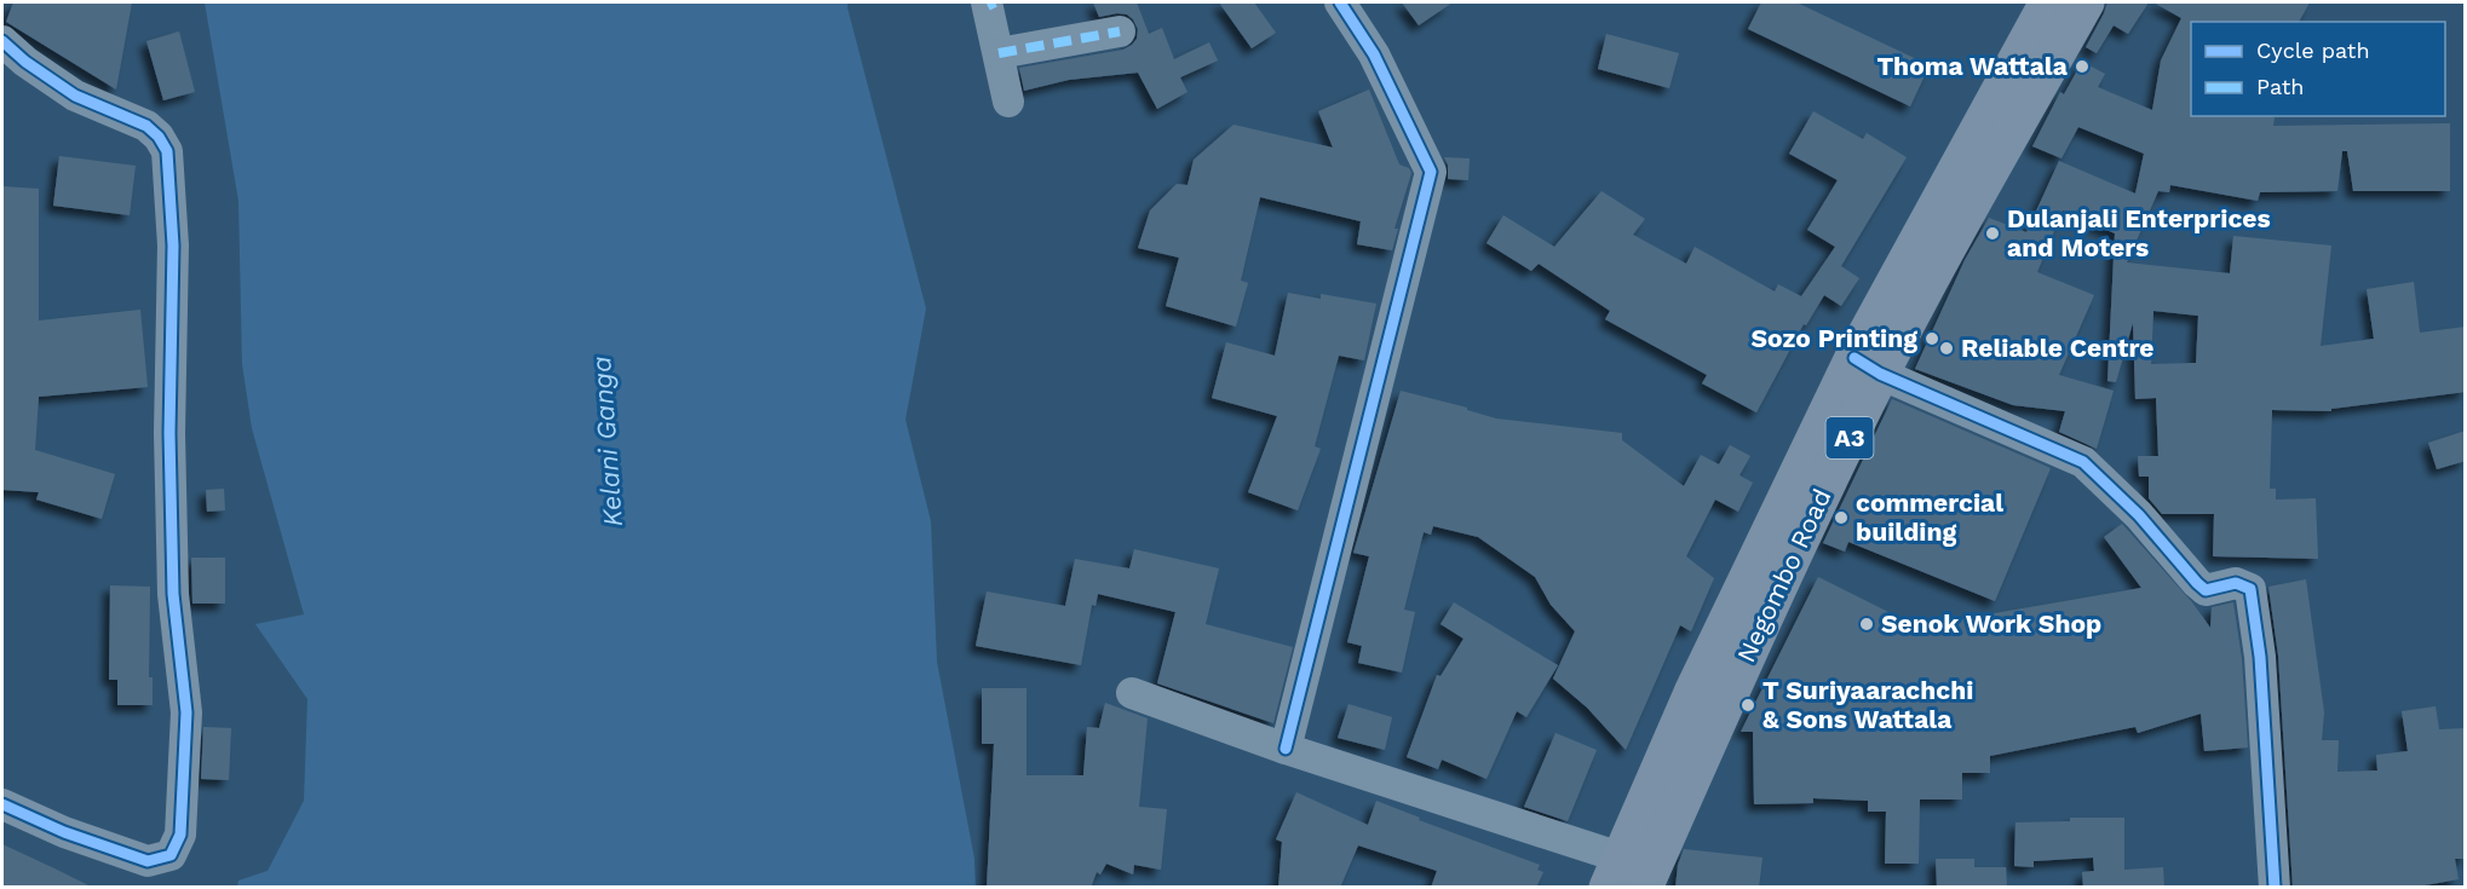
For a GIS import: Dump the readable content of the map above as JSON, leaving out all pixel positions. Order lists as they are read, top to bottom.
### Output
{
  "streets": {
    "highway": ["A3", "Negombo Road"]
  },
  "water": ["Kelani Ganga"],
  "places": [
    "Thoma Wattala",
    "Dulanjali Enterprices and Moters",
    "Sozo Printing",
    "Reliable Centre",
    "commercial building",
    "Senok Work Shop",
    "T Suriyaarachchi & Sons Wattala"
  ],
  "legend": ["Cycle path", "Path"]
}
